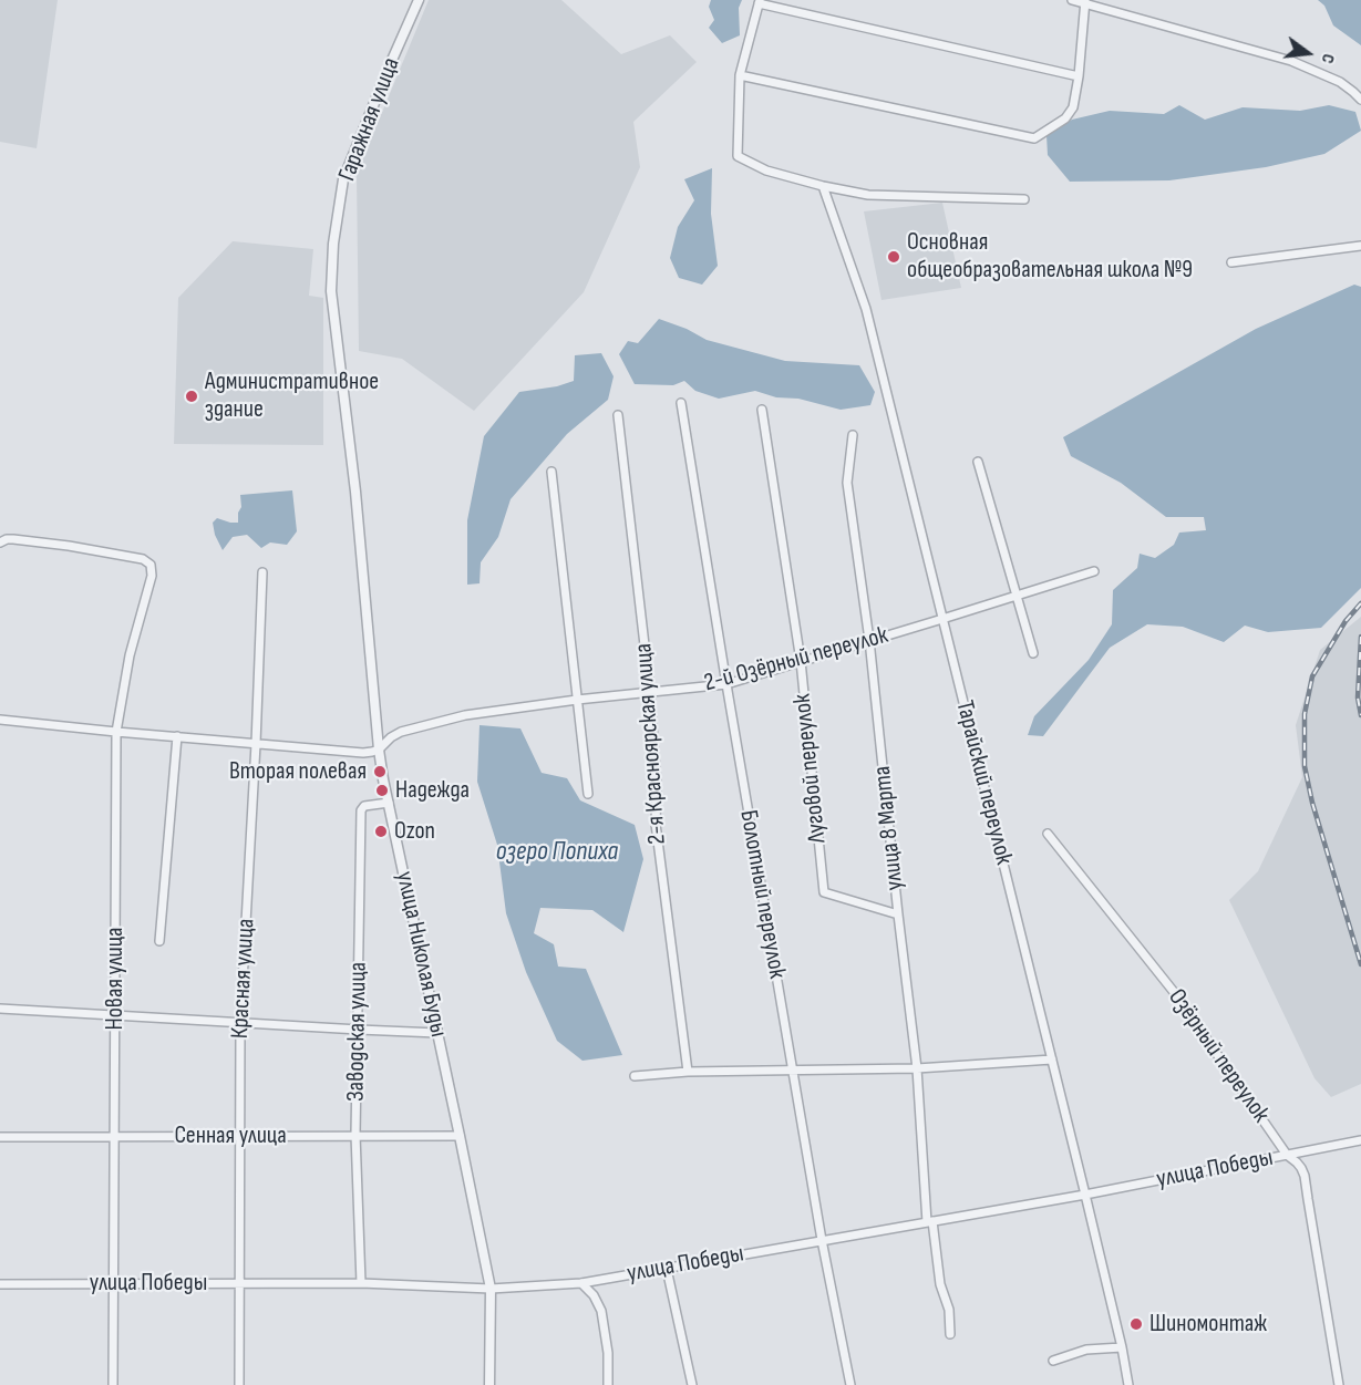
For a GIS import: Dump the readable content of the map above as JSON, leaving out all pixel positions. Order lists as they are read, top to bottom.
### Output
{
  "streets": {
    "street": [
      "Гаражная улица",
      "2-й Озёрный переулок",
      "2-я Красноярская улица",
      "Луговой переулок",
      "Тарайский переулок",
      "улица 8 Марта",
      "Болотный переулок",
      "улица Николая Буды",
      "Новая улица",
      "Красная улица",
      "Заводская улица",
      "Озёрный переулок",
      "Сенная улица",
      "улица Победы"
    ]
  },
  "crossings": [
    ["Гаражная улица", "улица Николая Буды"],
    ["2-й Озёрный переулок", "2-я Красноярская улица"],
    ["2-й Озёрный переулок", "Луговой переулок"],
    ["2-й Озёрный переулок", "Тарайский переулок"],
    ["2-й Озёрный переулок", "улица 8 Марта"],
    ["2-й Озёрный переулок", "Болотный переулок"],
    ["2-й Озёрный переулок", "улица Николая Буды"],
    ["Луговой переулок", "улица 8 Марта"],
    ["Тарайский переулок", "улица Победы"],
    ["улица 8 Марта", "улица Победы"],
    ["Болотный переулок", "улица Победы"],
    ["улица Николая Буды", "Заводская улица"],
    ["улица Николая Буды", "Сенная улица"],
    ["улица Николая Буды", "улица Победы"],
    ["Новая улица", "Сенная улица"],
    ["Новая улица", "улица Победы"],
    ["Красная улица", "Сенная улица"],
    ["Красная улица", "улица Победы"],
    ["Заводская улица", "Сенная улица"],
    ["Заводская улица", "улица Победы"],
    ["Озёрный переулок", "улица Победы"]
  ],
  "water": ["озеро Попиха"],
  "places": [
    "Основная общеобразовательная школа №9",
    "Административное здание",
    "Вторая полевая",
    "Надежда",
    "Ozon",
    "Шиномонтаж"
  ],
  "north": "right"
}
